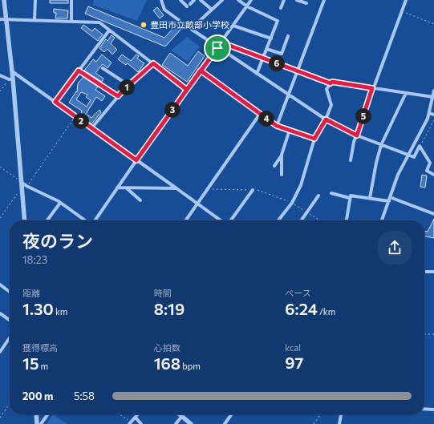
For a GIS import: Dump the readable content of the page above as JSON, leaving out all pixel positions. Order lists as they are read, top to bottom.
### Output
{
  "places": ["豊田市立畝部小学校"],
  "page": {
    "pins": [
      "6",
      "1",
      "3",
      "5",
      "4",
      "2"
    ],
    "heading": ["夜のラン", "18:23"],
    "stats": [
      ["距離", "1.30 km"],
      ["時間", "8:19"],
      ["ペース", "6:24 /km"],
      ["獲得標高", "15 m"],
      ["心拍数", "168 bpm"],
      ["kcal", "97"]
    ],
    "list": [
      {
        "name": "200 m",
        "note": "5:58"
      }
    ]
  }
}
